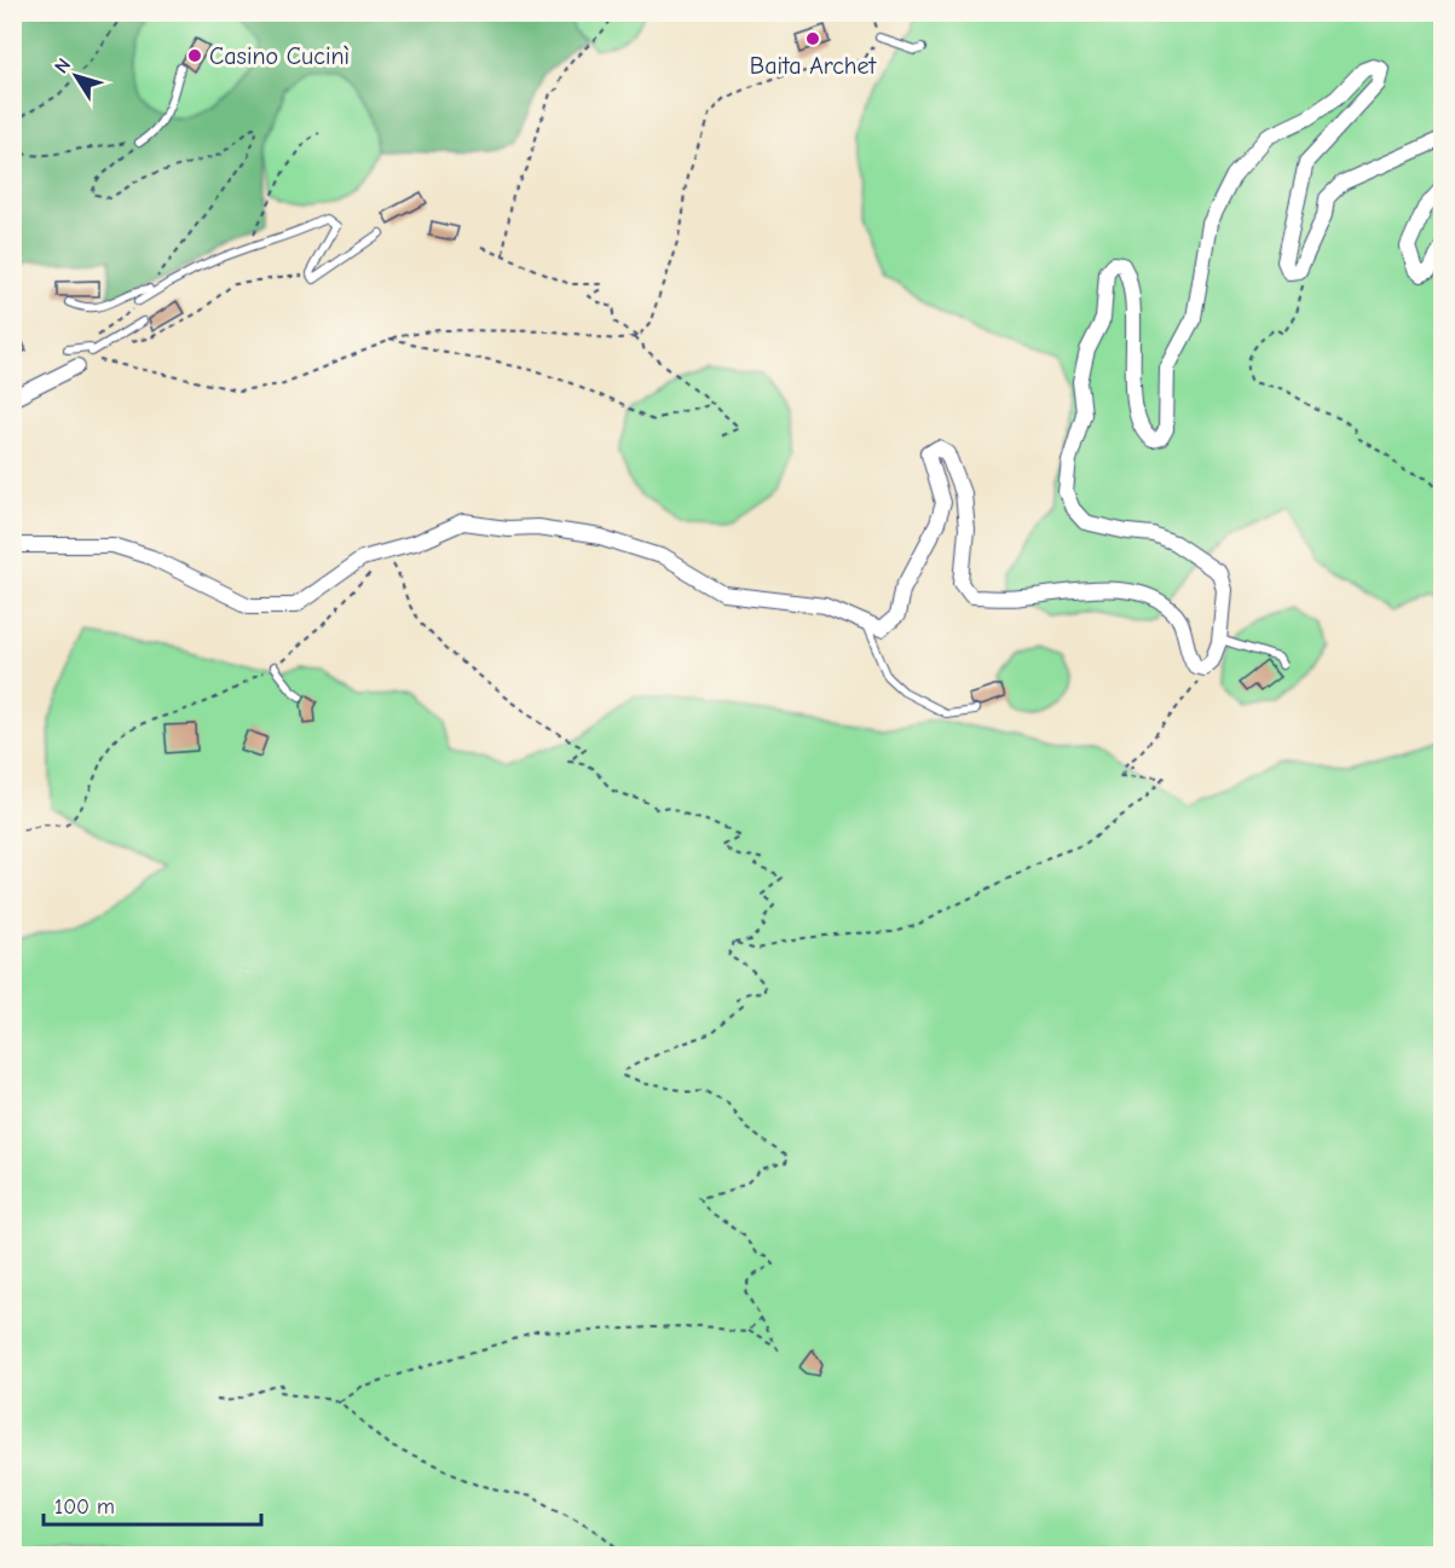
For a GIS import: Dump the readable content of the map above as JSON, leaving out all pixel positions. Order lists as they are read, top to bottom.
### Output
{
  "places": ["Baita Archet", "Casino Cucinì"],
  "scale_bar": "100 m",
  "north": "top left"
}
